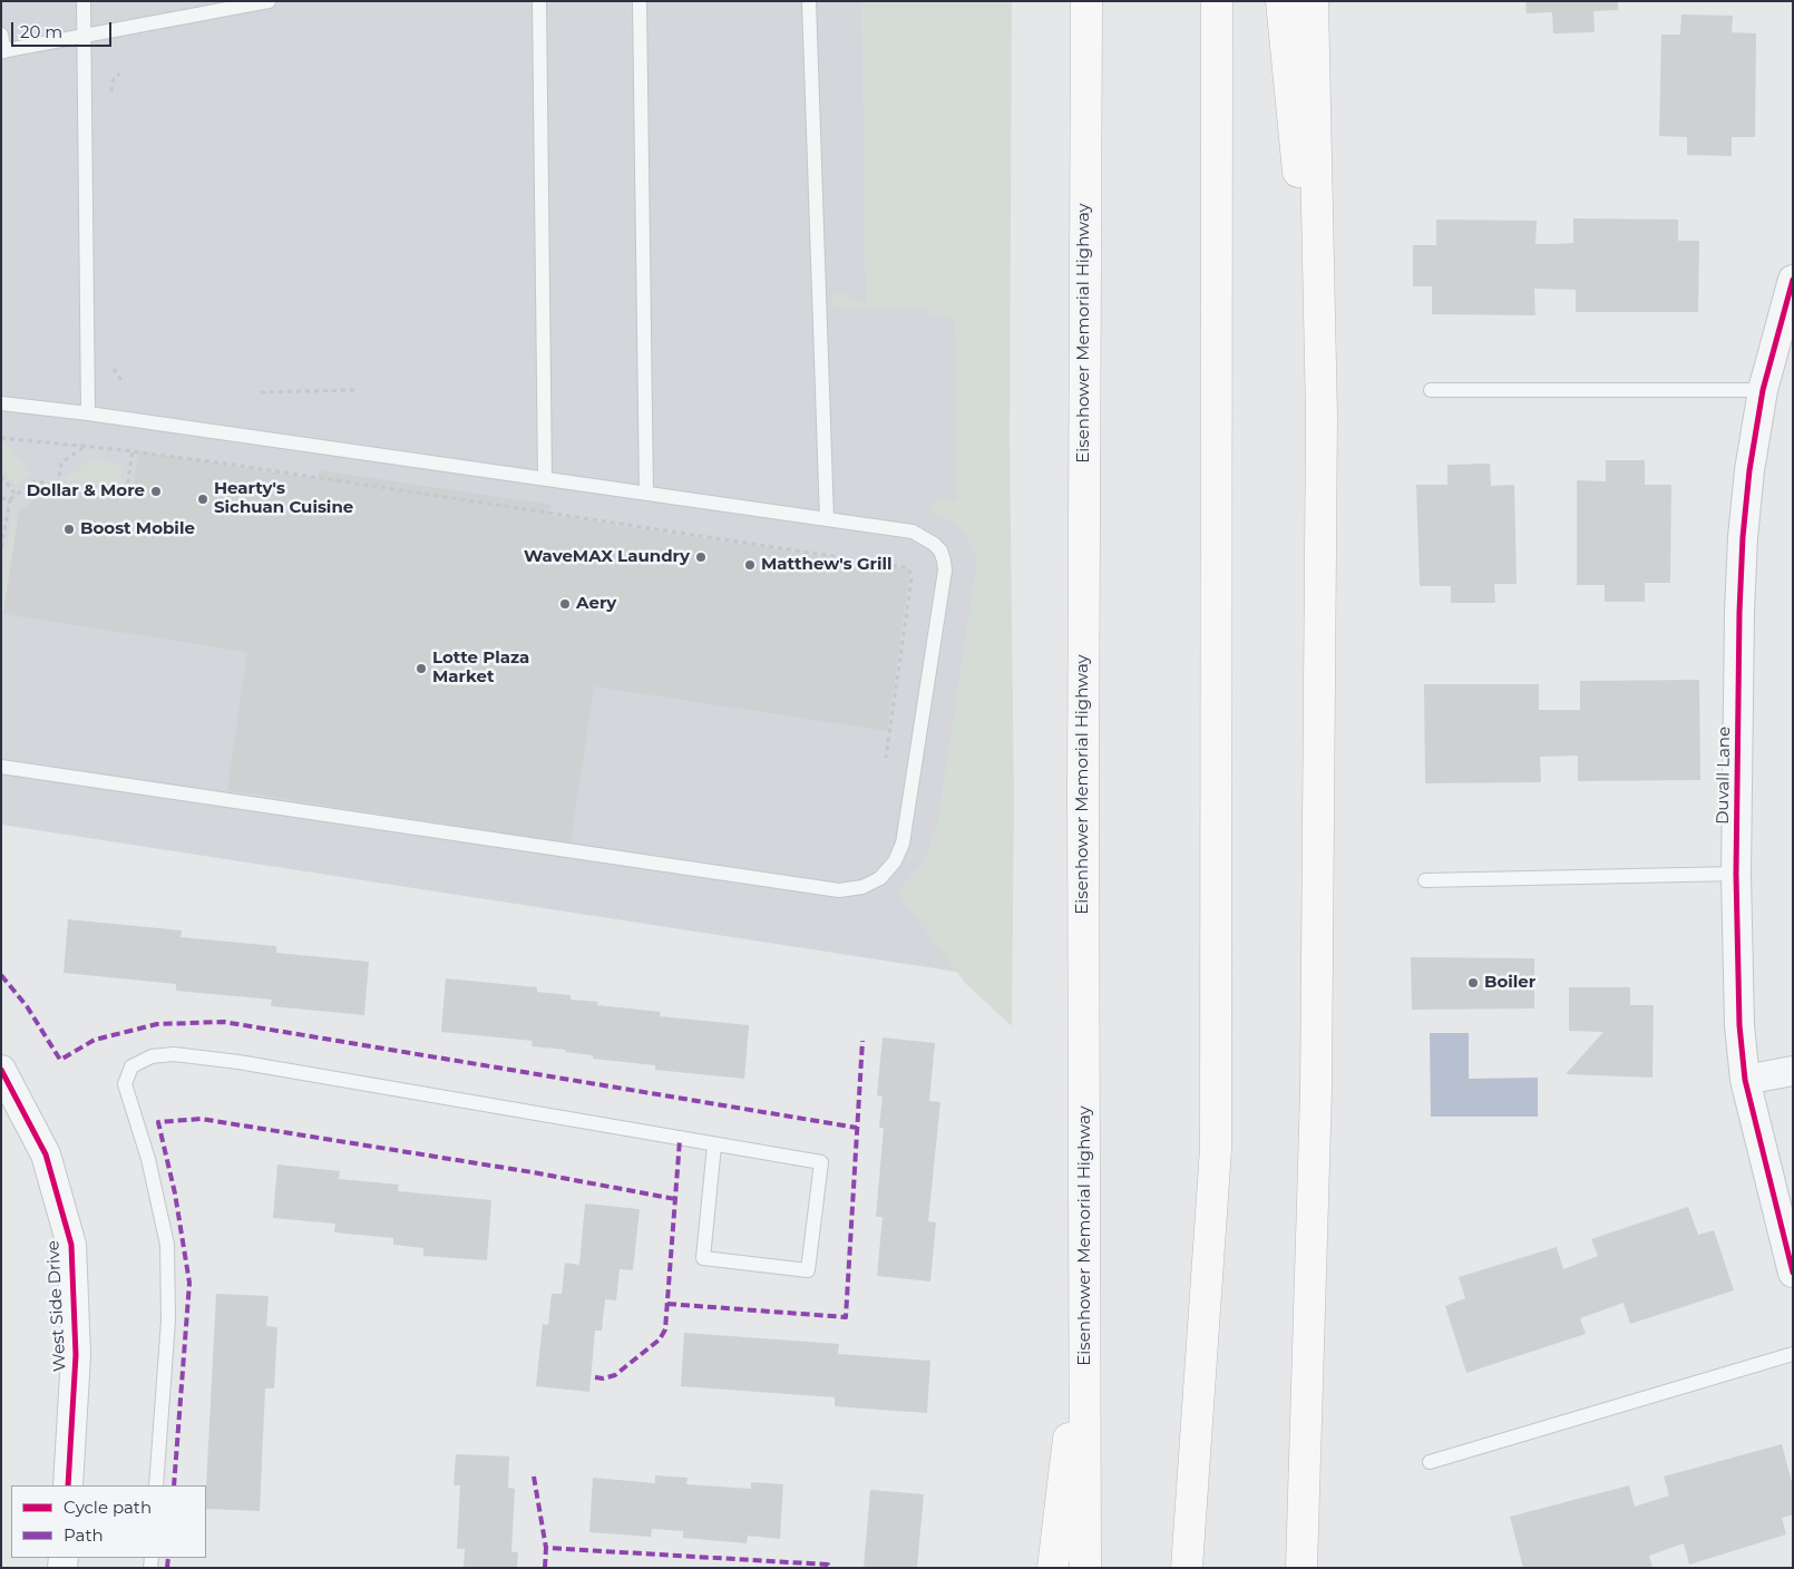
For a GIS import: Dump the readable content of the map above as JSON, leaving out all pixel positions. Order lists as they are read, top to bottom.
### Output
{
  "streets": {
    "highway": ["Eisenhower Memorial Highway"],
    "street": ["Duvall Lane", "West Side Drive"]
  },
  "places": [
    "Dollar & More",
    "Hearty's Sichuan Cuisine",
    "Boost Mobile",
    "WaveMAX Laundry",
    "Matthew's Grill",
    "Aery",
    "Lotte Plaza Market",
    "Boiler"
  ],
  "legend": ["Cycle path", "Path"],
  "scale_bar": "20 m"
}
